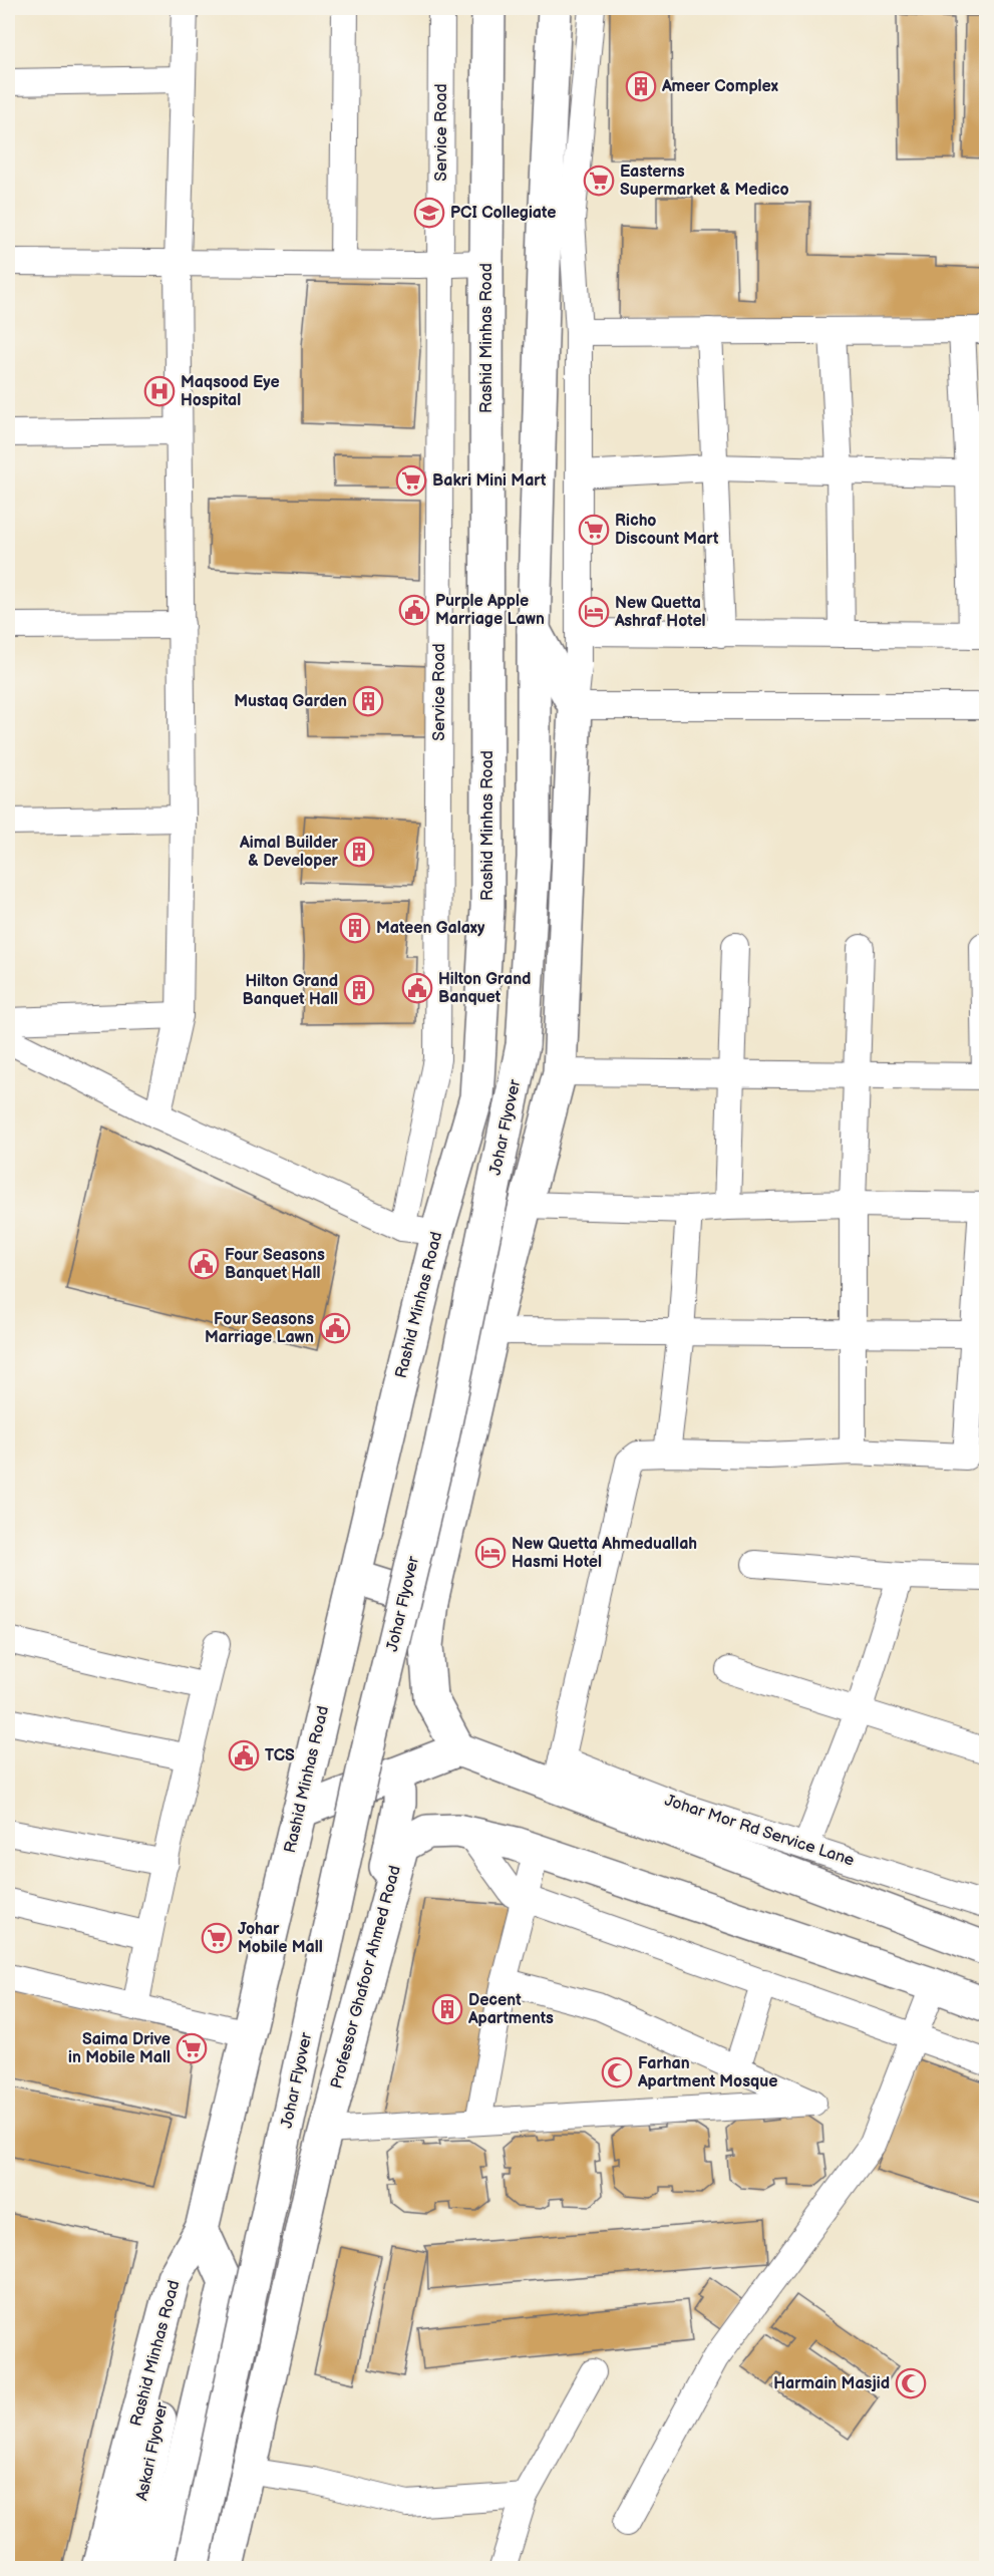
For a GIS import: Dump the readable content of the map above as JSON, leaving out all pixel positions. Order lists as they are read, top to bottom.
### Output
{
  "streets": {
    "main road": [
      "Rashid Minhas Road",
      "Johar Flyover",
      "Professor Ghafoor Ahmed Road",
      "Askari Flyover"
    ],
    "street": ["Service Road", "Johar Mor Rd Service Lane"]
  },
  "crossings": [
    ["Rashid Minhas Road", "Askari Flyover"]
  ],
  "places": {
    "building": [
      "Ameer Complex",
      "Mustaq Garden",
      "Aimal Builder & Developer",
      "Mateen Galaxy",
      "Hilton Grand Banquet Hall",
      "Decent Apartments"
    ],
    "supermarket": [
      "Easterns Supermarket & Medico",
      "Bakri Mini Mart",
      "Richo Discount Mart",
      "Johar Mobile Mall",
      "Saima Drive in Mobile Mall"
    ],
    "school or university": ["PCI Collegiate"],
    "hospital": ["Maqsood Eye Hospital"],
    "public building": [
      "Purple Apple Marriage Lawn",
      "Hilton Grand Banquet",
      "Four Seasons Banquet Hall",
      "Four Seasons Marriage Lawn",
      "TCS"
    ],
    "hotel": ["New Quetta Ashraf Hotel", "New Quetta Ahmeduallah Hasmi Hotel"],
    "mosque": ["Farhan Apartment Mosque", "Harmain Masjid"]
  }
}
